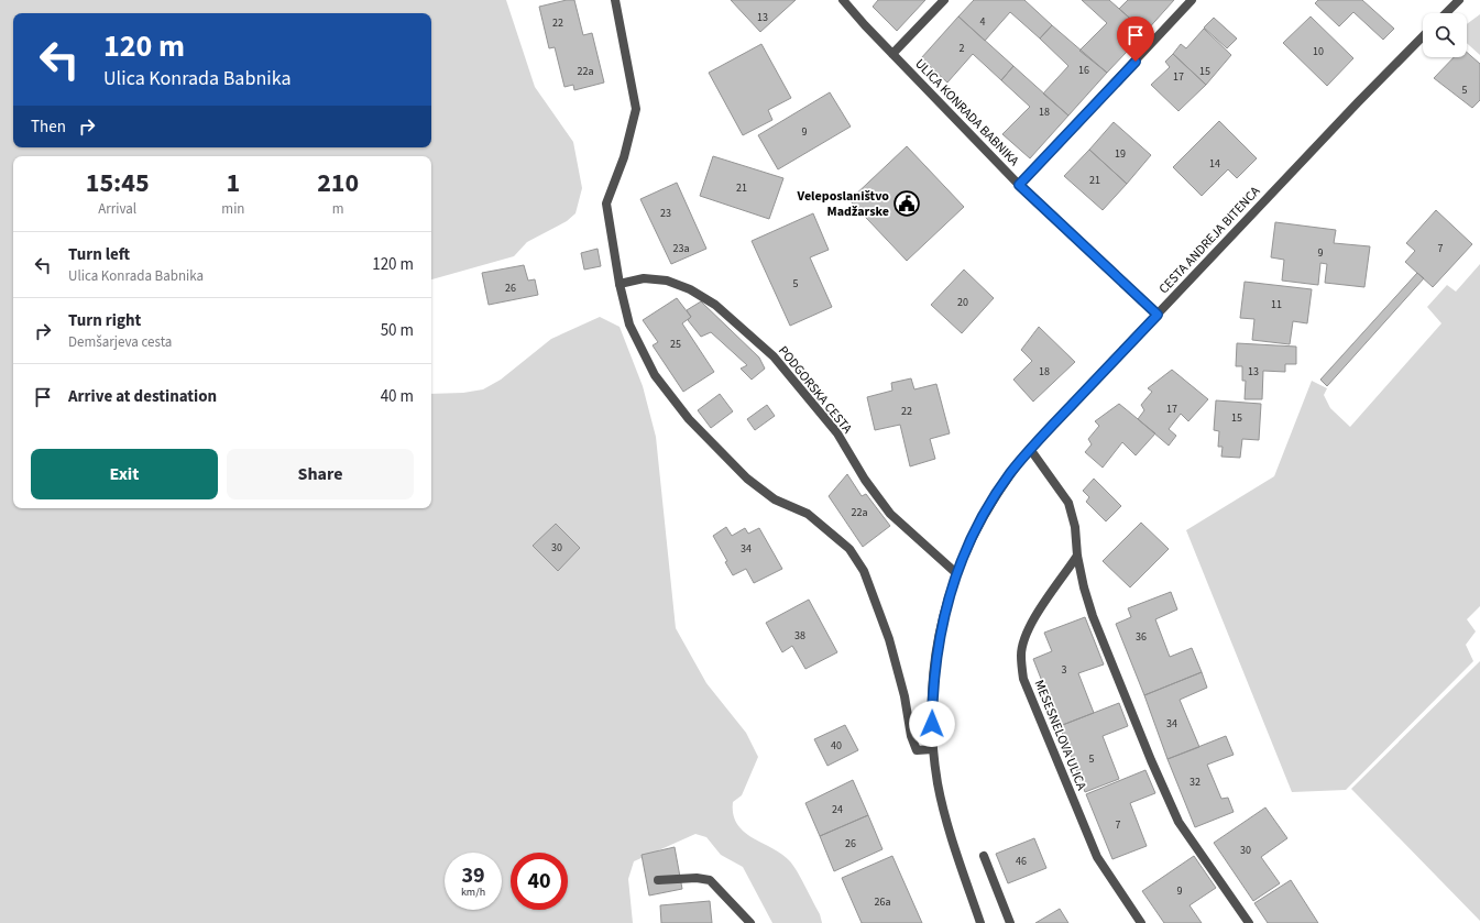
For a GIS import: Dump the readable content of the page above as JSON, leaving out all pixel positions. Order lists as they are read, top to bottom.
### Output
{
  "streets": {
    "street": [
      "ULICA KONRADA BABNIKA",
      "CESTA ANDREJA BITENCA",
      "PODGORSKA CESTA",
      "MESESNELOVA ULICA"
    ]
  },
  "crossings": [
    ["ULICA KONRADA BABNIKA", "CESTA ANDREJA BITENCA"],
    ["CESTA ANDREJA BITENCA", "PODGORSKA CESTA"]
  ],
  "places": {
    "public building": ["Veleposlaništvo Madžarske"]
  },
  "house_numbers": [
    "13",
    "4",
    "22",
    "2",
    "10",
    "16",
    "22a",
    "15",
    "17",
    "5",
    "18",
    "9",
    "19",
    "14",
    "21",
    "21",
    "23",
    "23a",
    "7",
    "9",
    "5",
    "26",
    "20",
    "11",
    "25",
    "18",
    "13",
    "17",
    "22",
    "15",
    "22a",
    "30",
    "34",
    "38",
    "36",
    "3",
    "34",
    "40",
    "5",
    "32",
    "24",
    "7",
    "26",
    "30",
    "46",
    "9",
    "26a"
  ],
  "page": {
    "turn": ["120 m", "Ulica Konrada Babnika"],
    "then": "Then",
    "eta": [
      "15:45",
      "Arrival",
      "1",
      "min",
      "210",
      "m"
    ],
    "list": [
      {
        "name": "Turn left",
        "note": "Ulica Konrada Babnika",
        "value": "120 m"
      },
      {
        "name": "Turn right",
        "note": "Demšarjeva cesta",
        "value": "50 m"
      },
      {
        "name": "Arrive at destination",
        "value": "40 m"
      }
    ],
    "buttons": ["Exit", "Share"],
    "speed": "39 km/h",
    "limit": "40"
  }
}
